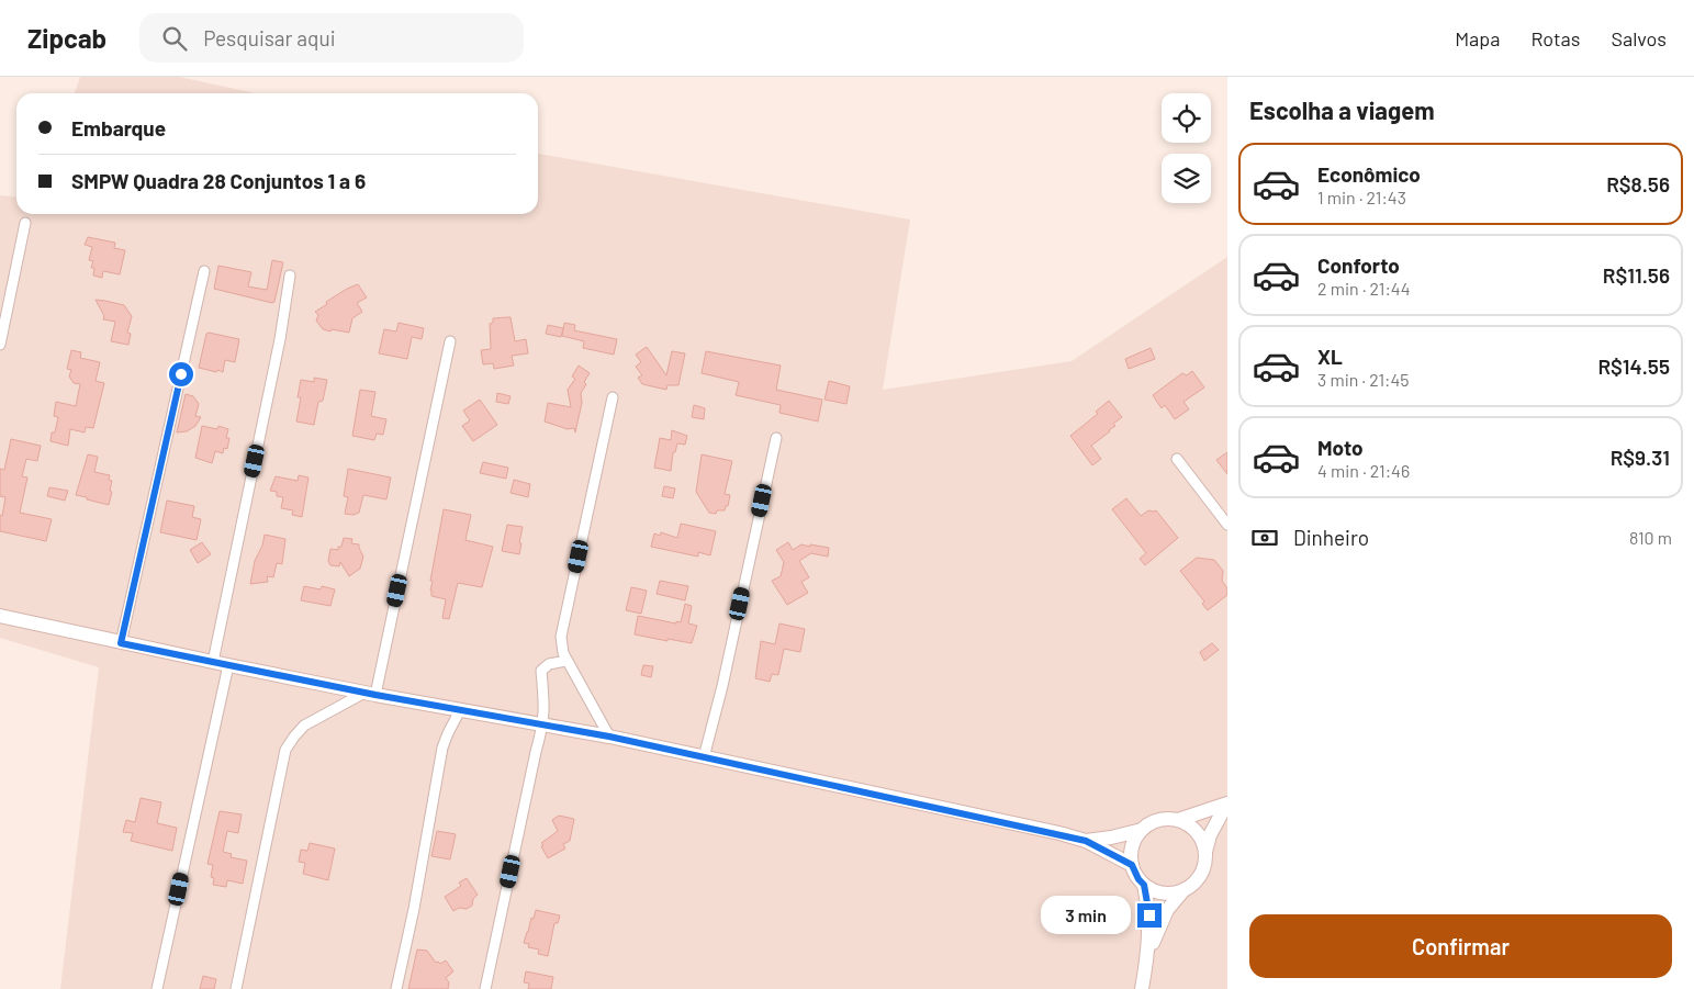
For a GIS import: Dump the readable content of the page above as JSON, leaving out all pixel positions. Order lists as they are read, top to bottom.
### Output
{
  "page": {
    "header": "Zipcab",
    "search": "Pesquisar aqui",
    "nav": ["Mapa", "Rotas", "Salvos"],
    "heading": "Escolha a viagem",
    "banner": ["Embarque", "SMPW Quadra 28 Conjuntos 1 a 6"],
    "list": [
      {
        "name": "Econômico",
        "note": "1 min · 21:43",
        "value": "R$8.56"
      },
      {
        "name": "Conforto",
        "note": "2 min · 21:44",
        "value": "R$11.56"
      },
      {
        "name": "XL",
        "note": "3 min · 21:45",
        "value": "R$14.55"
      },
      {
        "name": "Moto",
        "note": "4 min · 21:46",
        "value": "R$9.31"
      }
    ],
    "pay": ["Dinheiro", "810 m"],
    "bubble": "3 min",
    "buttons": "Confirmar"
  }
}
